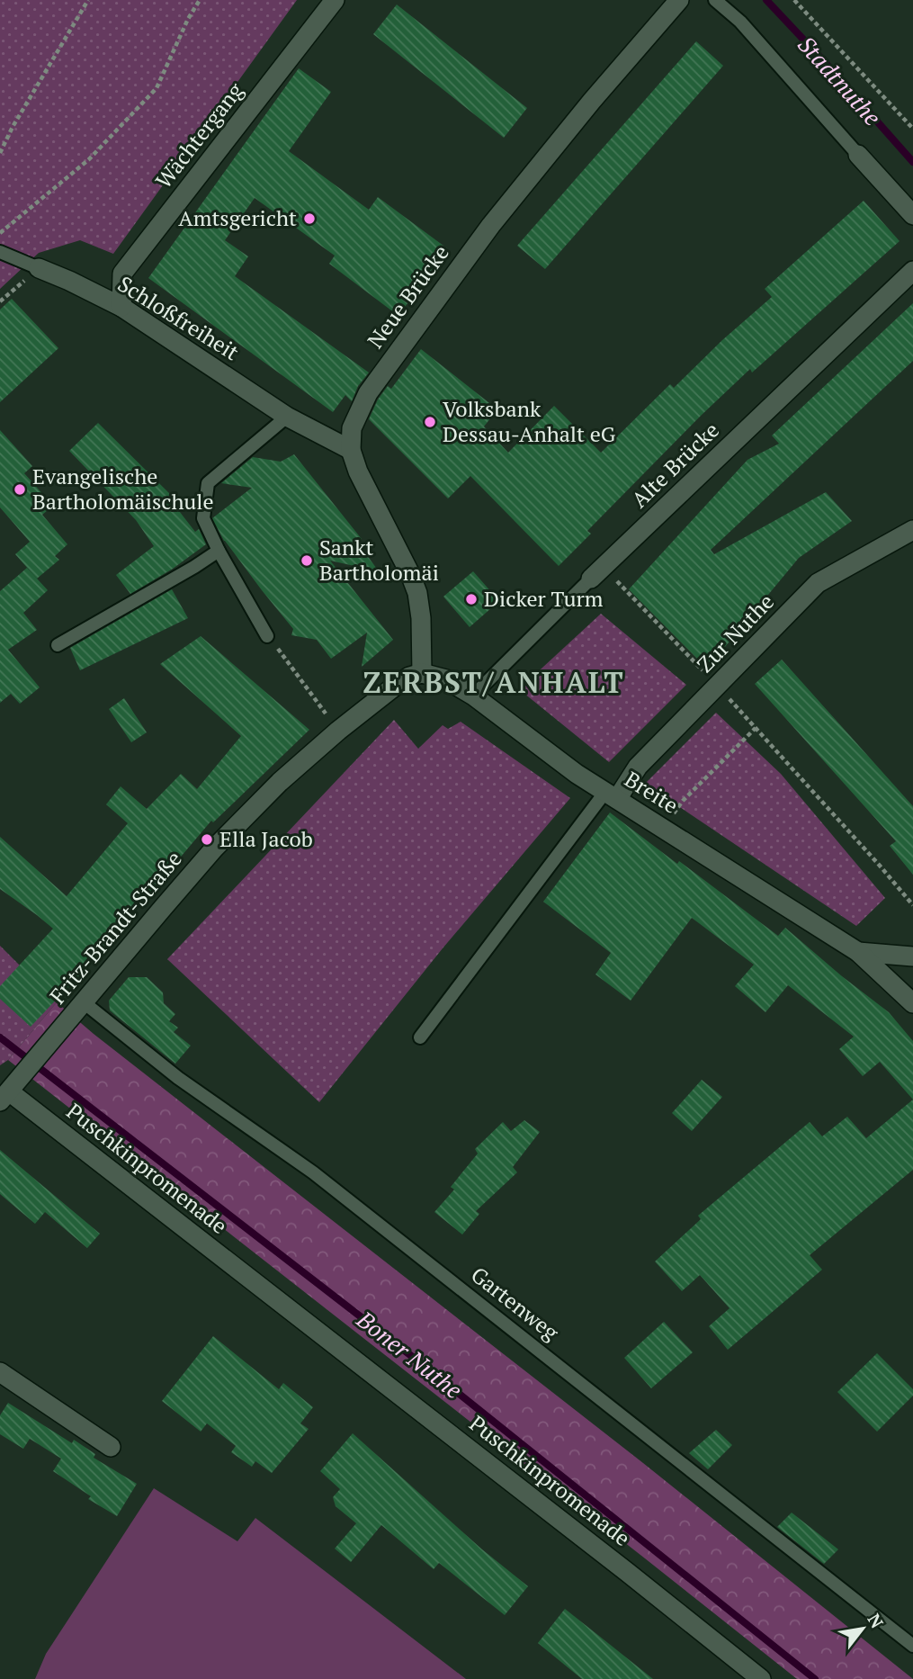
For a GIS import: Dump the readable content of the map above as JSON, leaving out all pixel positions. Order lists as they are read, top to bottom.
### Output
{
  "streets": {
    "street": [
      "Wächtergang",
      "Neue Brücke",
      "Schloßfreiheit",
      "Alte Brücke",
      "Zur Nuthe",
      "Breite",
      "Fritz-Brandt-Straße",
      "Puschkinpromenade"
    ],
    "lane": ["Gartenweg"]
  },
  "crossings": [
    ["Wächtergang", "Schloßfreiheit"],
    ["Neue Brücke", "Schloßfreiheit"],
    ["Neue Brücke", "Breite"],
    ["Neue Brücke", "Fritz-Brandt-Straße"],
    ["Alte Brücke", "Breite"],
    ["Zur Nuthe", "Breite"],
    ["Breite", "Fritz-Brandt-Straße"],
    ["Fritz-Brandt-Straße", "Puschkinpromenade"],
    ["Fritz-Brandt-Straße", "Gartenweg"]
  ],
  "districts": ["ZERBST/ANHALT"],
  "water": ["Stadtnuthe", "Boner Nuthe"],
  "places": [
    "Amtsgericht",
    "Volksbank Dessau-Anhalt eG",
    "Evangelische Bartholomäischule",
    "Sankt Bartholomäi",
    "Dicker Turm",
    "Ella Jacob"
  ],
  "north": "top right"
}
